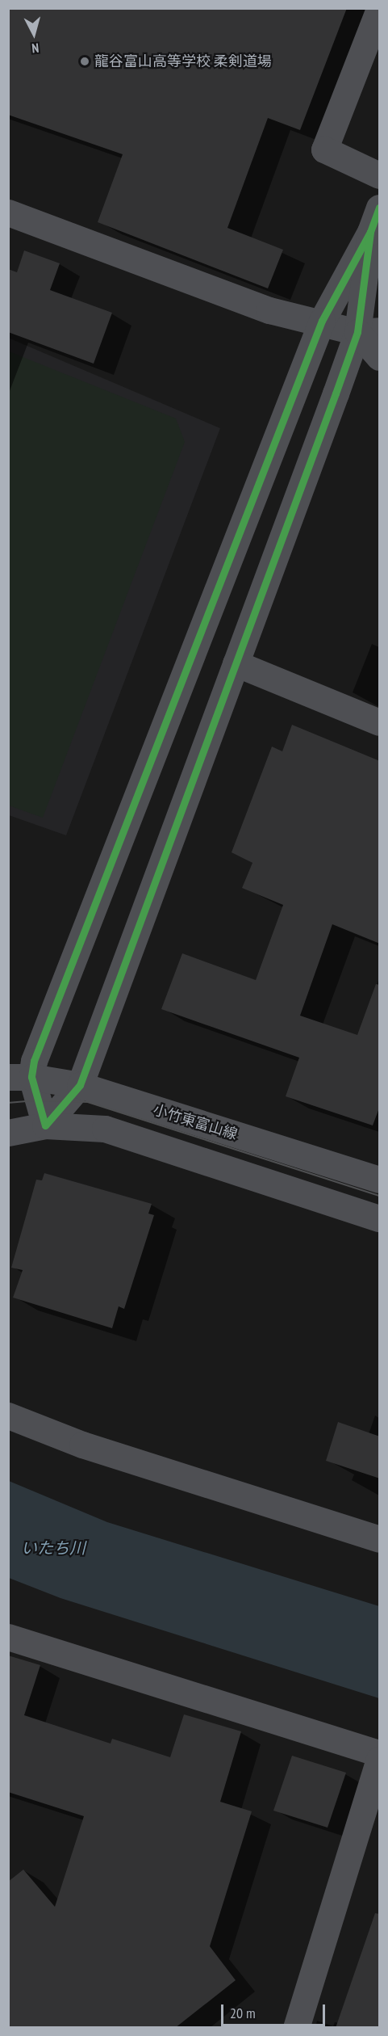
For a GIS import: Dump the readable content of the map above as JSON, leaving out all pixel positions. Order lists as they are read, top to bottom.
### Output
{
  "streets": {
    "street": ["小竹東富山線"]
  },
  "water": ["いたち川"],
  "places": ["龍谷富山高等学校 柔剣道場"],
  "scale_bar": "20 m",
  "north": "bottom"
}
